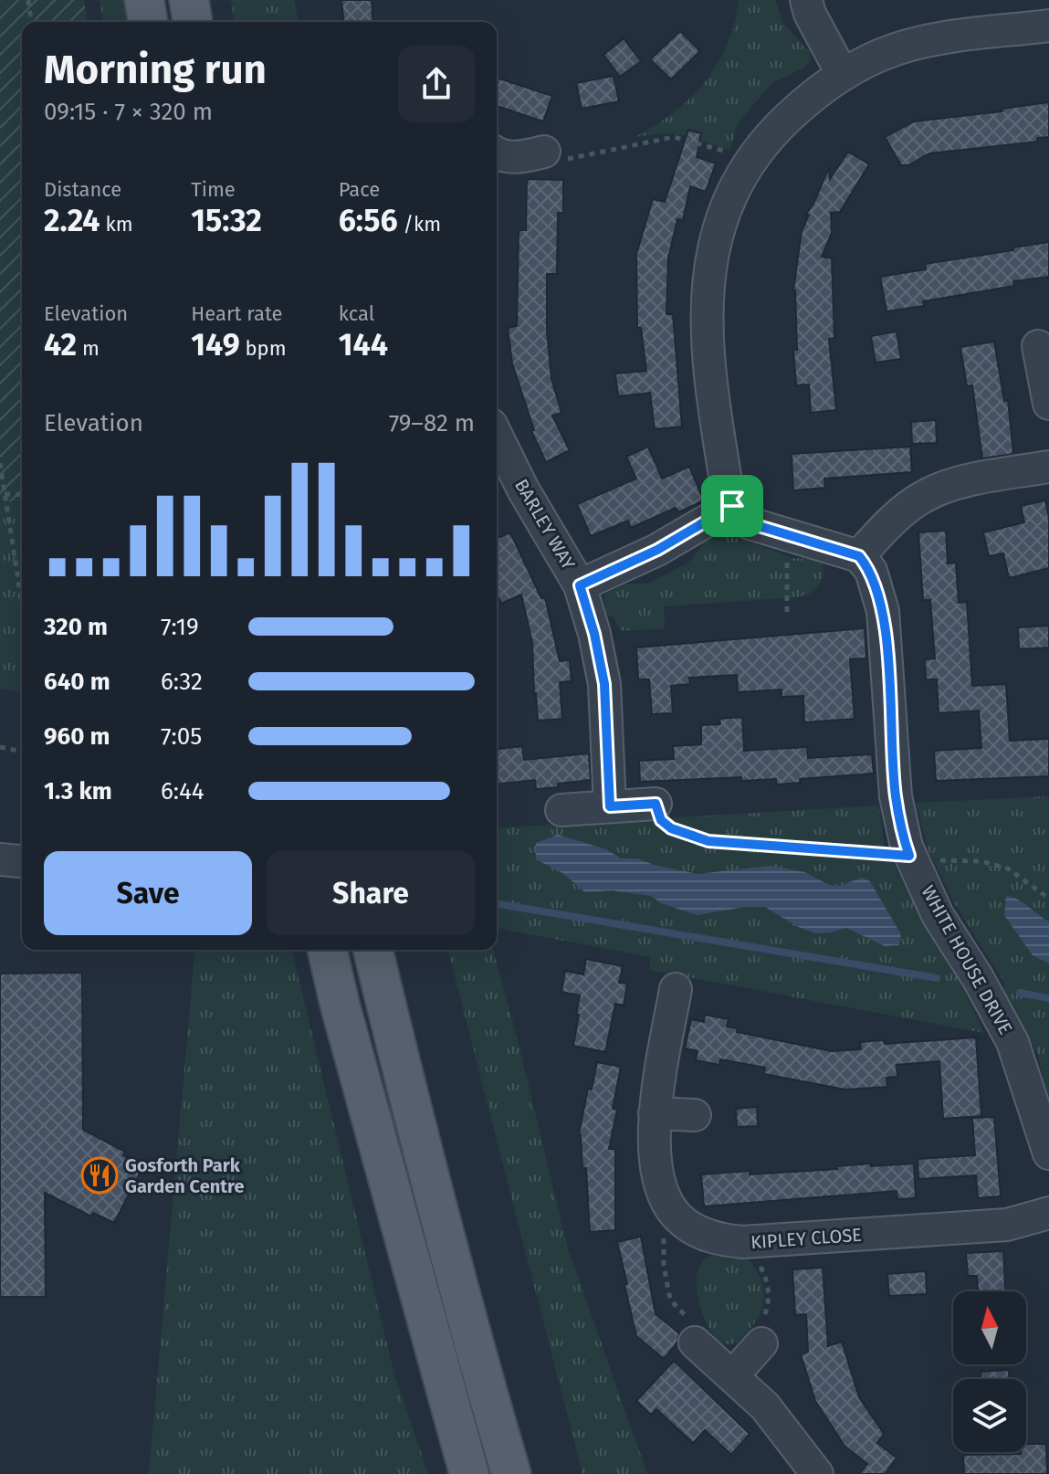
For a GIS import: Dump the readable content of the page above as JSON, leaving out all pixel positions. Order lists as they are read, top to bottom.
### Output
{
  "streets": {
    "street": ["BARLEY WAY", "WHITE HOUSE DRIVE", "KIPLEY CLOSE"]
  },
  "places": {
    "restaurant": ["Gosforth Park Garden Centre"]
  },
  "north": "top",
  "page": {
    "heading": ["Morning run", "09:15 · 7 × 320 m"],
    "stats": [
      ["Distance", "2.24 km"],
      ["Time", "15:32"],
      ["Pace", "6:56 /km"],
      ["Elevation", "42 m"],
      ["Heart rate", "149 bpm"],
      ["kcal", "144"]
    ],
    "chart": ["Elevation", "79–82 m"],
    "list": [
      {
        "name": "320 m",
        "note": "7:19"
      },
      {
        "name": "640 m",
        "note": "6:32"
      },
      {
        "name": "960 m",
        "note": "7:05"
      },
      {
        "name": "1.3 km",
        "note": "6:44"
      }
    ],
    "buttons": ["Save", "Share"]
  }
}
